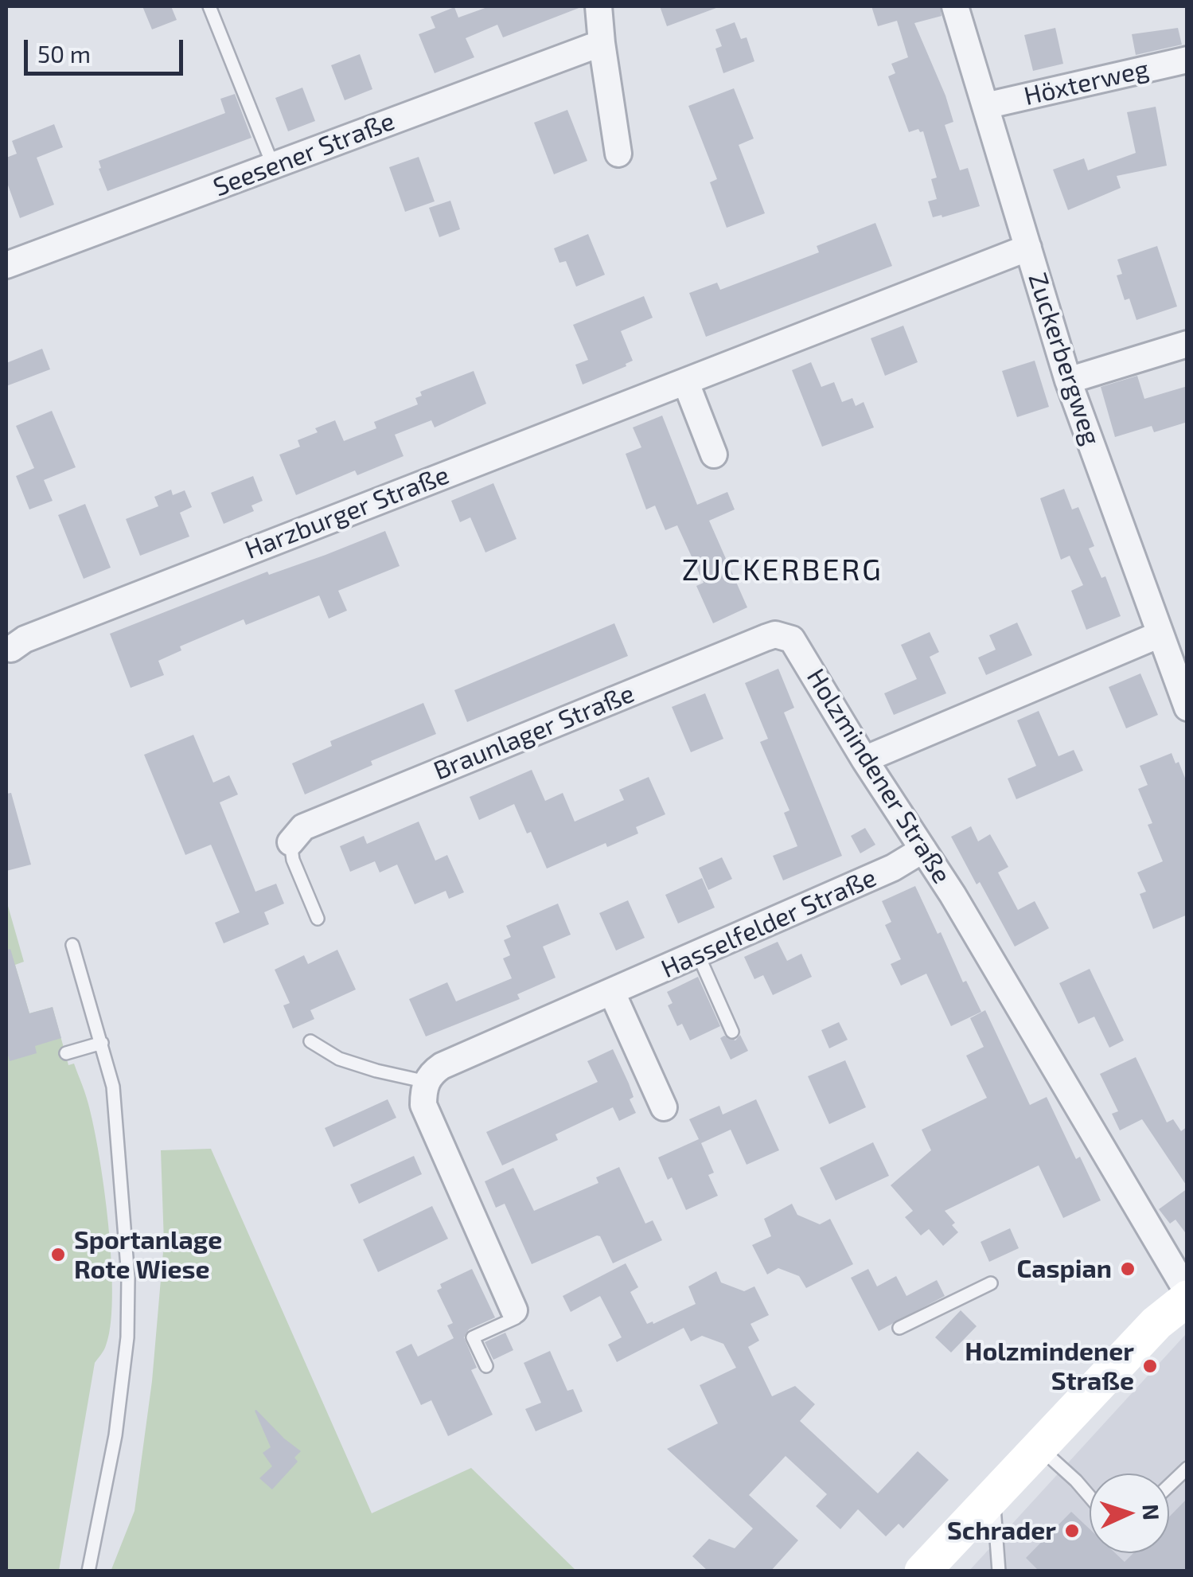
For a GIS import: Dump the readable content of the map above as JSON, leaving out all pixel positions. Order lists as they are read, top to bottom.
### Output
{
  "streets": {
    "street": [
      "Höxterweg",
      "Seesener Straße",
      "Zuckerbergweg",
      "Harzburger Straße",
      "Braunlager Straße",
      "Holzmindener Straße",
      "Hasselfelder Straße"
    ]
  },
  "crossings": [
    ["Höxterweg", "Zuckerbergweg"],
    ["Zuckerbergweg", "Harzburger Straße"],
    ["Braunlager Straße", "Holzmindener Straße"],
    ["Holzmindener Straße", "Hasselfelder Straße"]
  ],
  "districts": ["ZUCKERBERG"],
  "places": [
    "Sportanlage Rote Wiese",
    "Caspian",
    "Holzmindener Straße",
    "Schrader"
  ],
  "scale_bar": "50 m",
  "north": "right"
}
